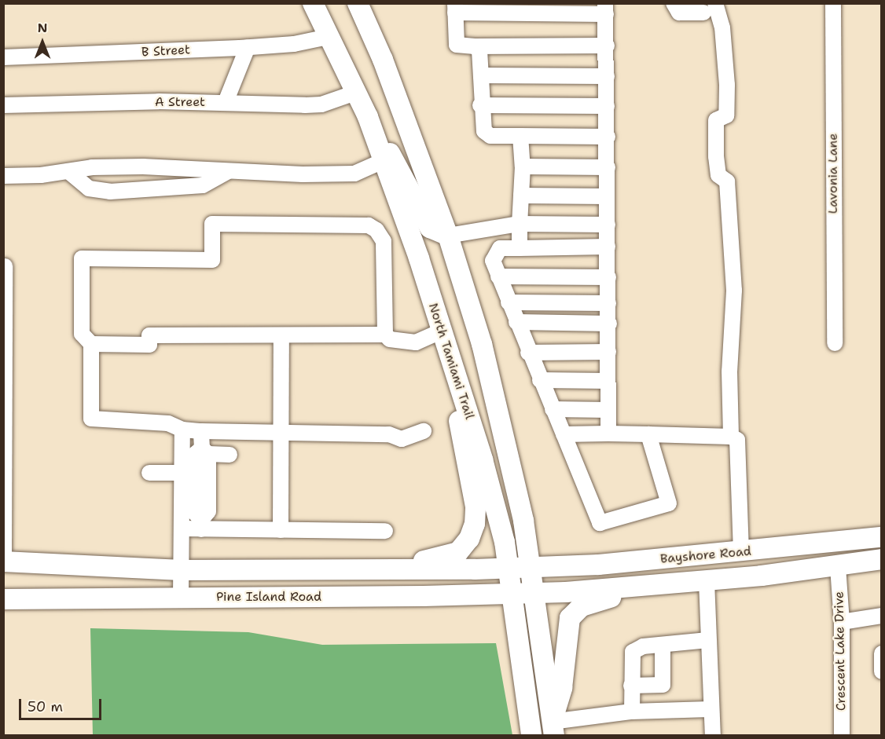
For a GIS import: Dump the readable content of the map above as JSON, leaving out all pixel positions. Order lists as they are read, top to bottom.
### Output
{
  "streets": {
    "main road": ["North Tamiami Trail", "Bayshore Road", "Pine Island Road"],
    "street": [
      "B Street",
      "A Street",
      "Lavonia Lane",
      "Crescent Lake Drive"
    ]
  },
  "crossings": [
    ["B Street", "North Tamiami Trail"],
    ["A Street", "North Tamiami Trail"],
    ["North Tamiami Trail", "Pine Island Road"],
    ["Bayshore Road", "Pine Island Road"],
    ["Bayshore Road", "Crescent Lake Drive"]
  ],
  "scale_bar": "50 m",
  "north": "top"
}
